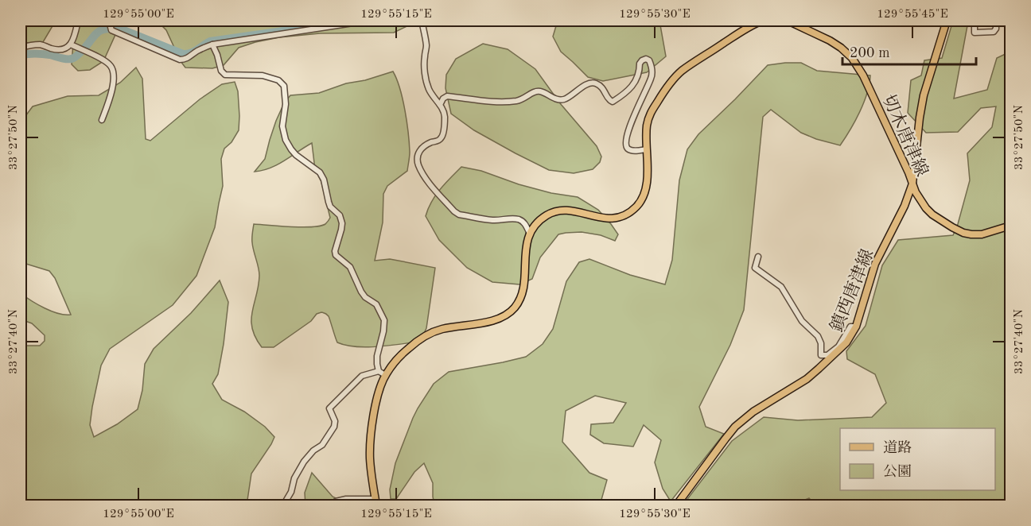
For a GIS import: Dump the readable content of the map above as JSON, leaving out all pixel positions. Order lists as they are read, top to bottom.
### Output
{
  "streets": {
    "main road": ["切木唐津線", "鎮西唐津線"]
  },
  "crossings": [
    ["切木唐津線", "鎮西唐津線"]
  ],
  "legend": ["道路", "公園"],
  "scale_bar": "200 m",
  "coordinates": [
    "129°55'00\"E",
    "129°55'15\"E",
    "129°55'30\"E",
    "129°55'45\"E",
    "33°27'50\"N",
    "33°27'40\"N"
  ]
}
